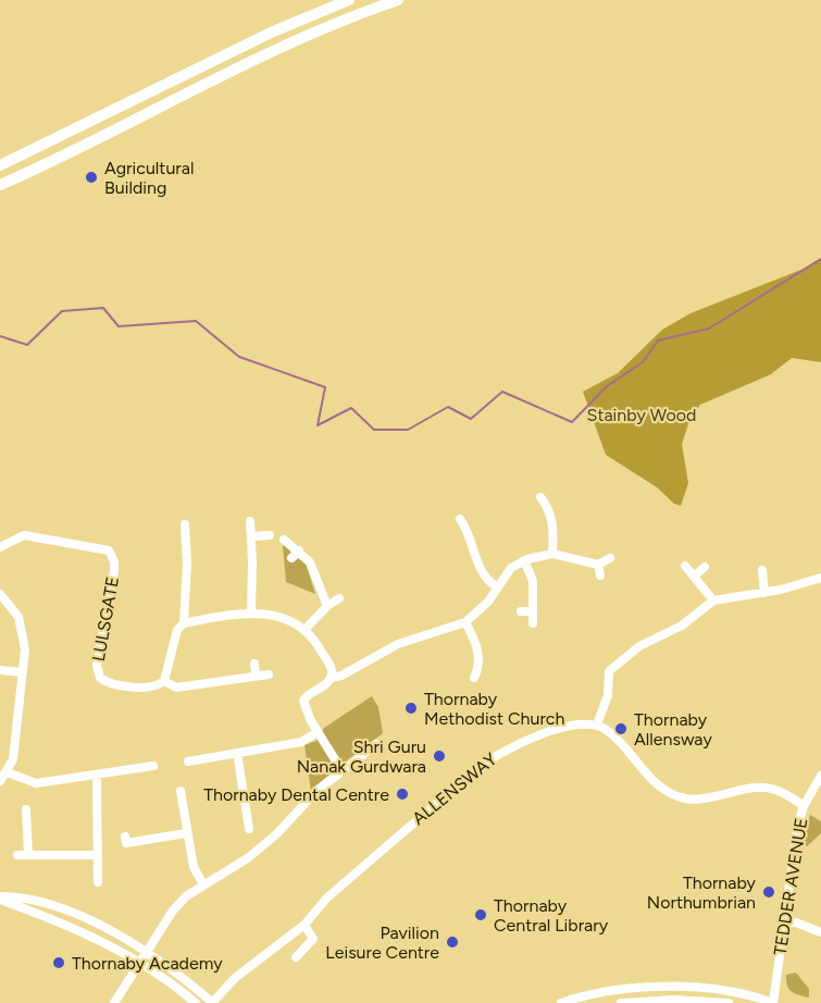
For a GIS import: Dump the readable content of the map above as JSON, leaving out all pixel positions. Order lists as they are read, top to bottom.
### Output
{
  "streets": {
    "street": ["LULSGATE", "ALLENSWAY", "TEDDER AVENUE"]
  },
  "parks": ["Stainby Wood"],
  "places": [
    "Agricultural Building",
    "Thornaby Methodist Church",
    "Thornaby Allensway",
    "Shri Guru Nanak Gurdwara",
    "Thornaby Dental Centre",
    "Thornaby Northumbrian",
    "Thornaby Central Library",
    "Pavilion Leisure Centre",
    "Thornaby Academy"
  ]
}
